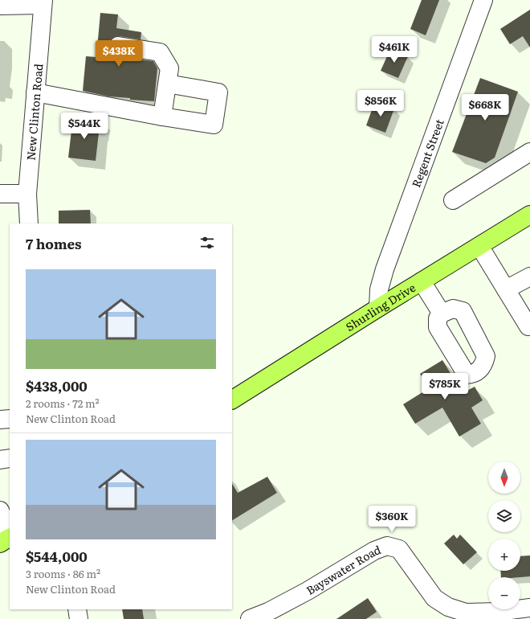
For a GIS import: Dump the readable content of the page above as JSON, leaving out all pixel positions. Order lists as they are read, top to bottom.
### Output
{
  "streets": {
    "main road": ["Shurling Drive"],
    "street": ["New Clinton Road", "Regent Street", "Bayswater Road"]
  },
  "crossings": [
    ["Regent Street", "Shurling Drive"]
  ],
  "north": "bottom",
  "page": {
    "price": [
      "$461K",
      "$438K",
      "$856K",
      "$668K",
      "$544K",
      "$785K",
      "$360K"
    ],
    "heading": "7 homes",
    "list": [
      {
        "name": "$438,000",
        "note": "2 rooms · 72 m² · New Clinton Road"
      },
      {
        "name": "$544,000",
        "note": "3 rooms · 86 m² · New Clinton Road"
      }
    ],
    "map_buttons": ["+", "−"]
  }
}
